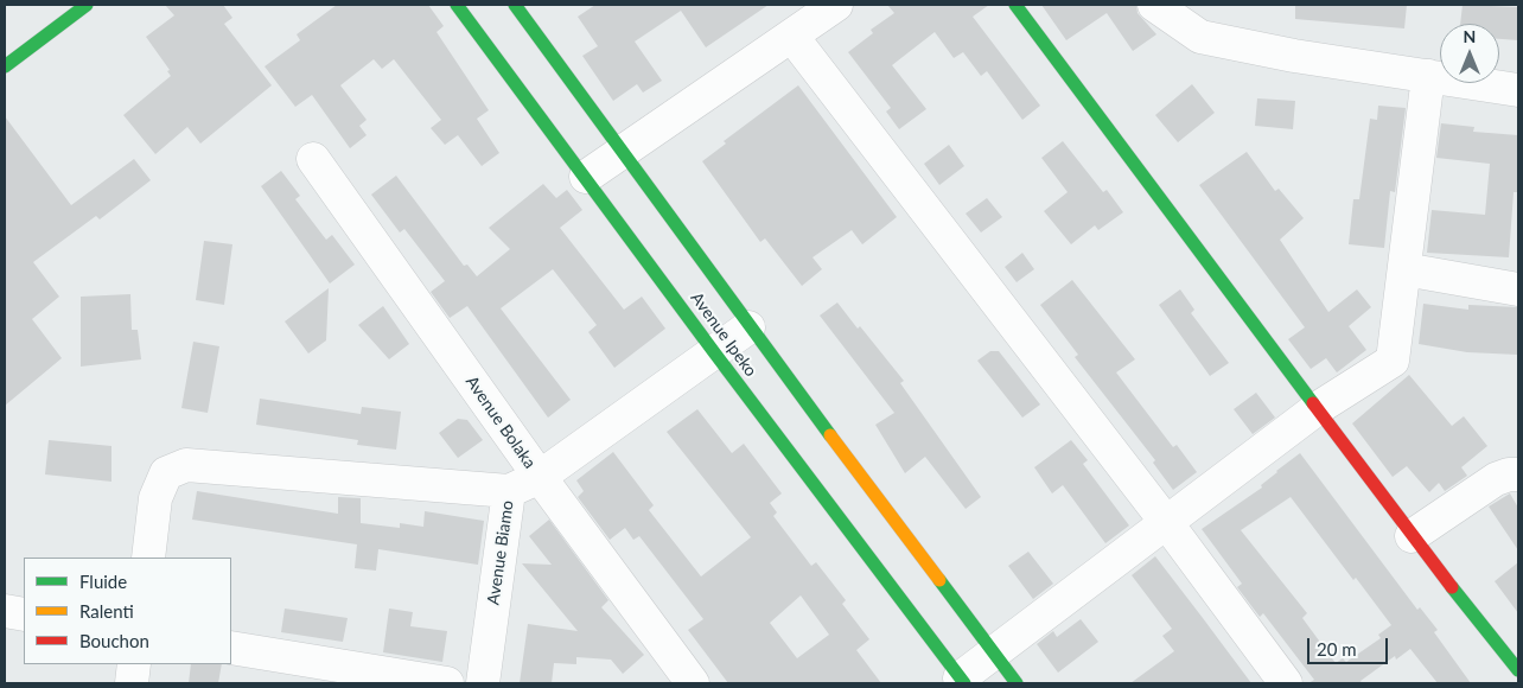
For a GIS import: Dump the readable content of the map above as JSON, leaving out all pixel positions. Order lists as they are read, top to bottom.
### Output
{
  "streets": {
    "street": ["Avenue Ipeko", "Avenue Bolaka", "Avenue Biamo"]
  },
  "crossings": [
    ["Avenue Ipeko", "Avenue Biamo"],
    ["Avenue Bolaka", "Avenue Biamo"]
  ],
  "legend": ["Fluide", "Ralenti", "Bouchon"],
  "scale_bar": "20 m",
  "north": "top"
}
